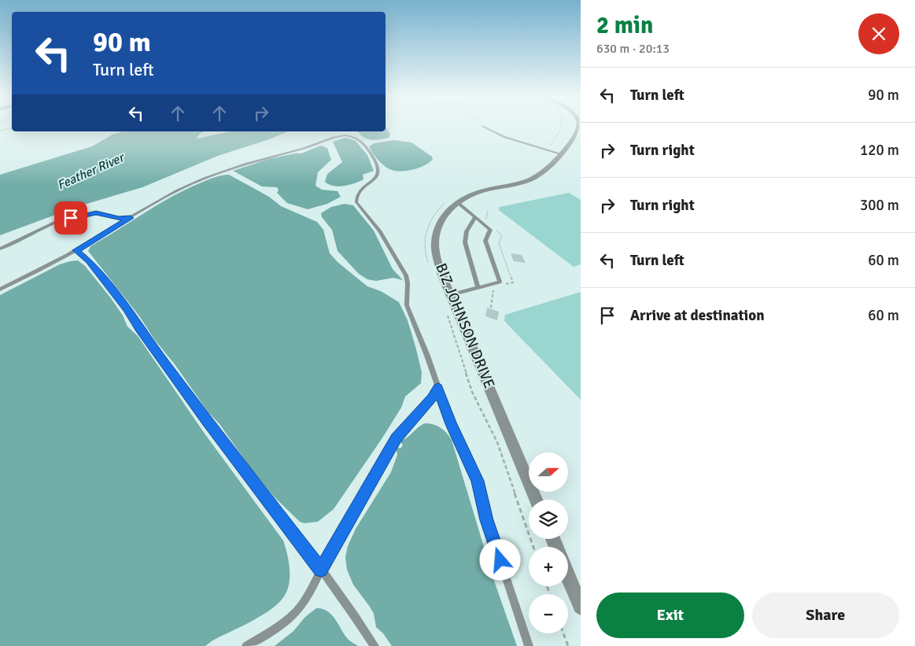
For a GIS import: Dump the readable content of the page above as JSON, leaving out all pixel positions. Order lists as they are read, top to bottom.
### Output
{
  "streets": {
    "street": ["BIZ JOHNSON DRIVE"]
  },
  "water": ["Feather River"],
  "north": "right",
  "page": {
    "heading": ["2 min", "630 m · 20:13"],
    "turn": ["90 m", "Turn left"],
    "list": [
      {
        "name": "Turn left",
        "value": "90 m"
      },
      {
        "name": "Turn right",
        "value": "120 m"
      },
      {
        "name": "Turn right",
        "value": "300 m"
      },
      {
        "name": "Turn left",
        "value": "60 m"
      },
      {
        "name": "Arrive at destination",
        "value": "60 m"
      }
    ],
    "map_buttons": ["+", "−"],
    "buttons": ["Exit", "Share"]
  }
}
